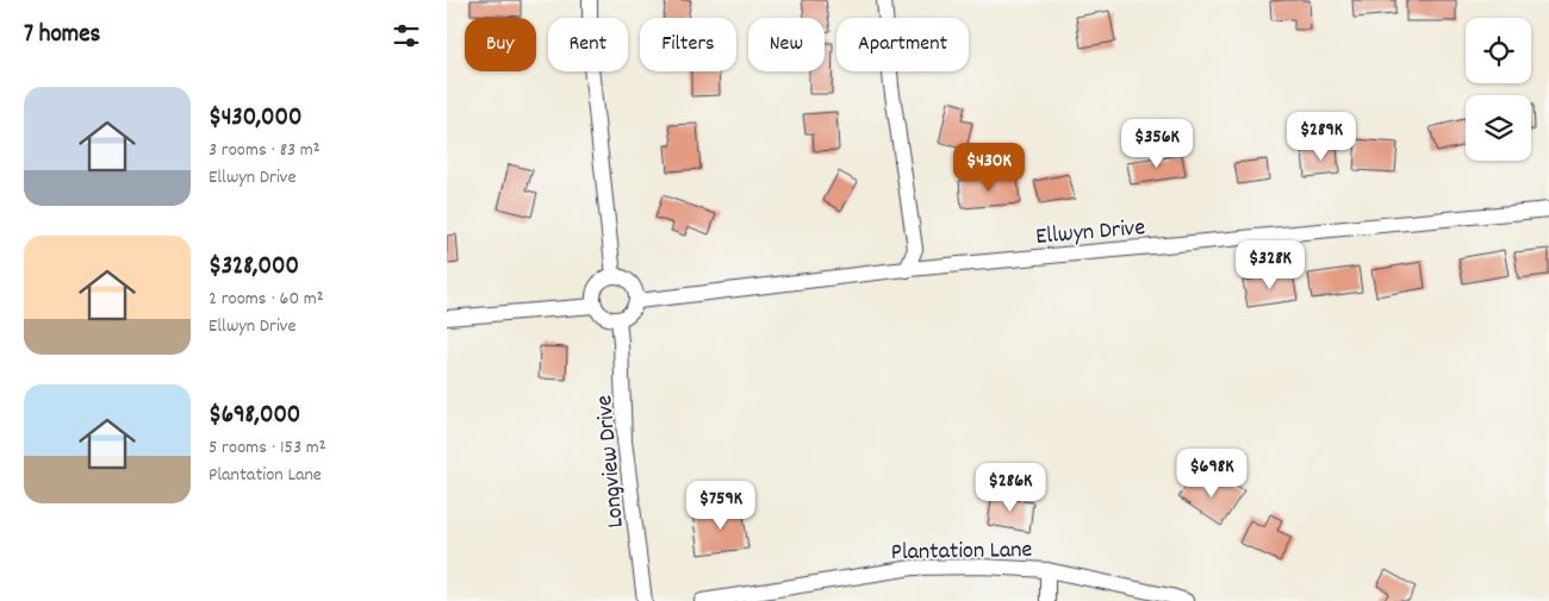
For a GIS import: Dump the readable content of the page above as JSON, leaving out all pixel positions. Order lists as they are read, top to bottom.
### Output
{
  "streets": {
    "street": ["Ellwyn Drive", "Longview Drive", "Plantation Lane"]
  },
  "crossings": [
    ["Ellwyn Drive", "Longview Drive"]
  ],
  "page": {
    "heading": "7 homes",
    "chip": [
      "Buy",
      "Rent",
      "Filters",
      "New",
      "Apartment"
    ],
    "list": [
      {
        "name": "$430,000",
        "note": "3 rooms · 83 m² · Ellwyn Drive"
      },
      {
        "name": "$328,000",
        "note": "2 rooms · 60 m² · Ellwyn Drive"
      },
      {
        "name": "$698,000",
        "note": "5 rooms · 153 m² · Plantation Lane"
      }
    ],
    "price": [
      "$289K",
      "$356K",
      "$430K",
      "$328K",
      "$698K",
      "$286K",
      "$759K"
    ]
  }
}
